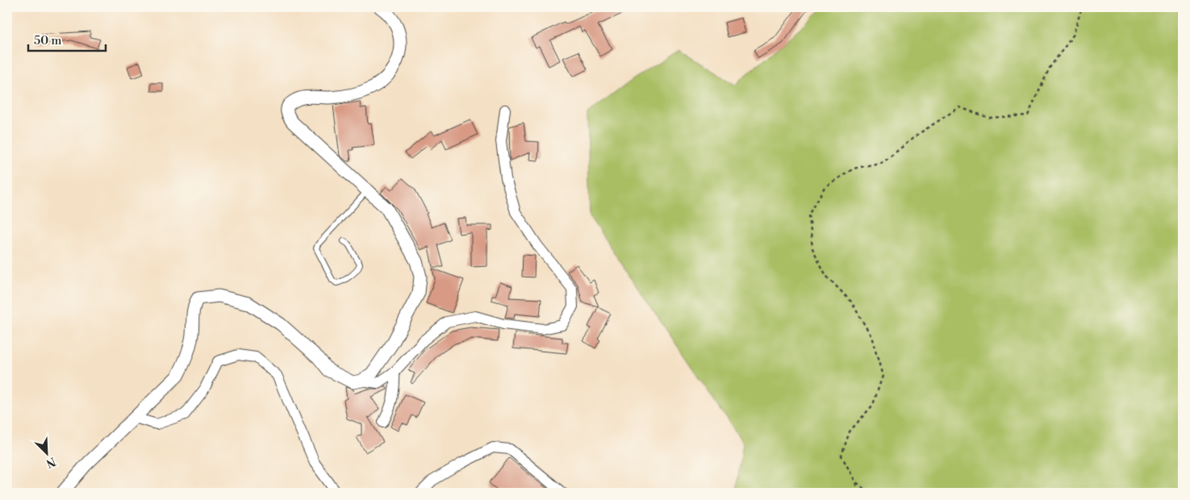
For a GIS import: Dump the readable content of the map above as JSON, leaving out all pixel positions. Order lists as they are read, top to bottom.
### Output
{
  "scale_bar": "50 m",
  "north": "bottom right"
}
